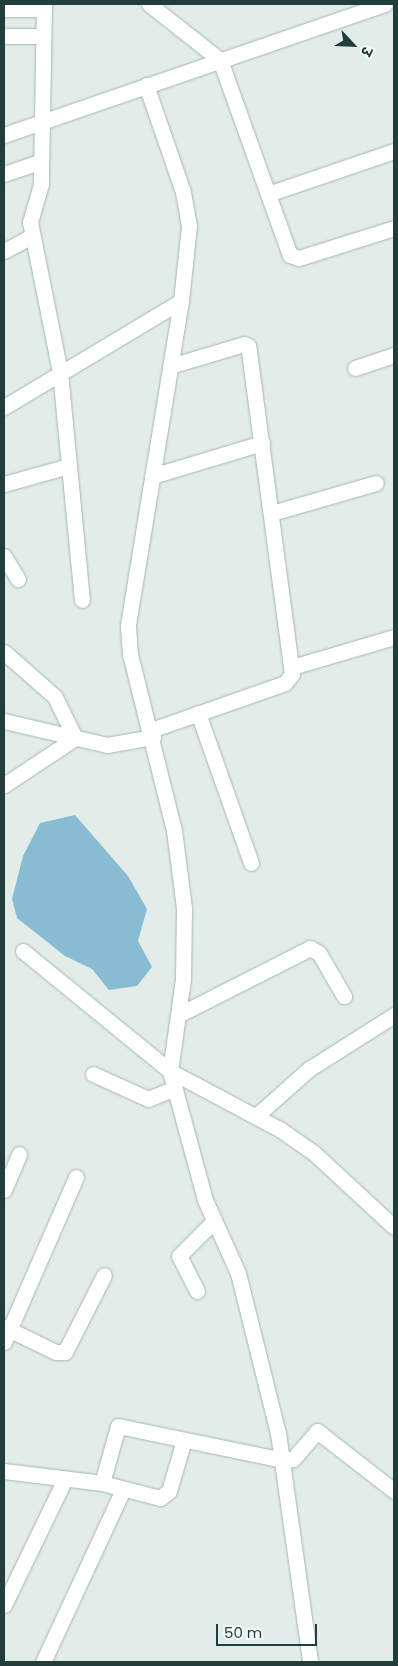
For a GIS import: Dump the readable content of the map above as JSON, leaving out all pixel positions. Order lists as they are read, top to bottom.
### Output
{
  "scale_bar": "50 m",
  "north": "bottom right"
}
